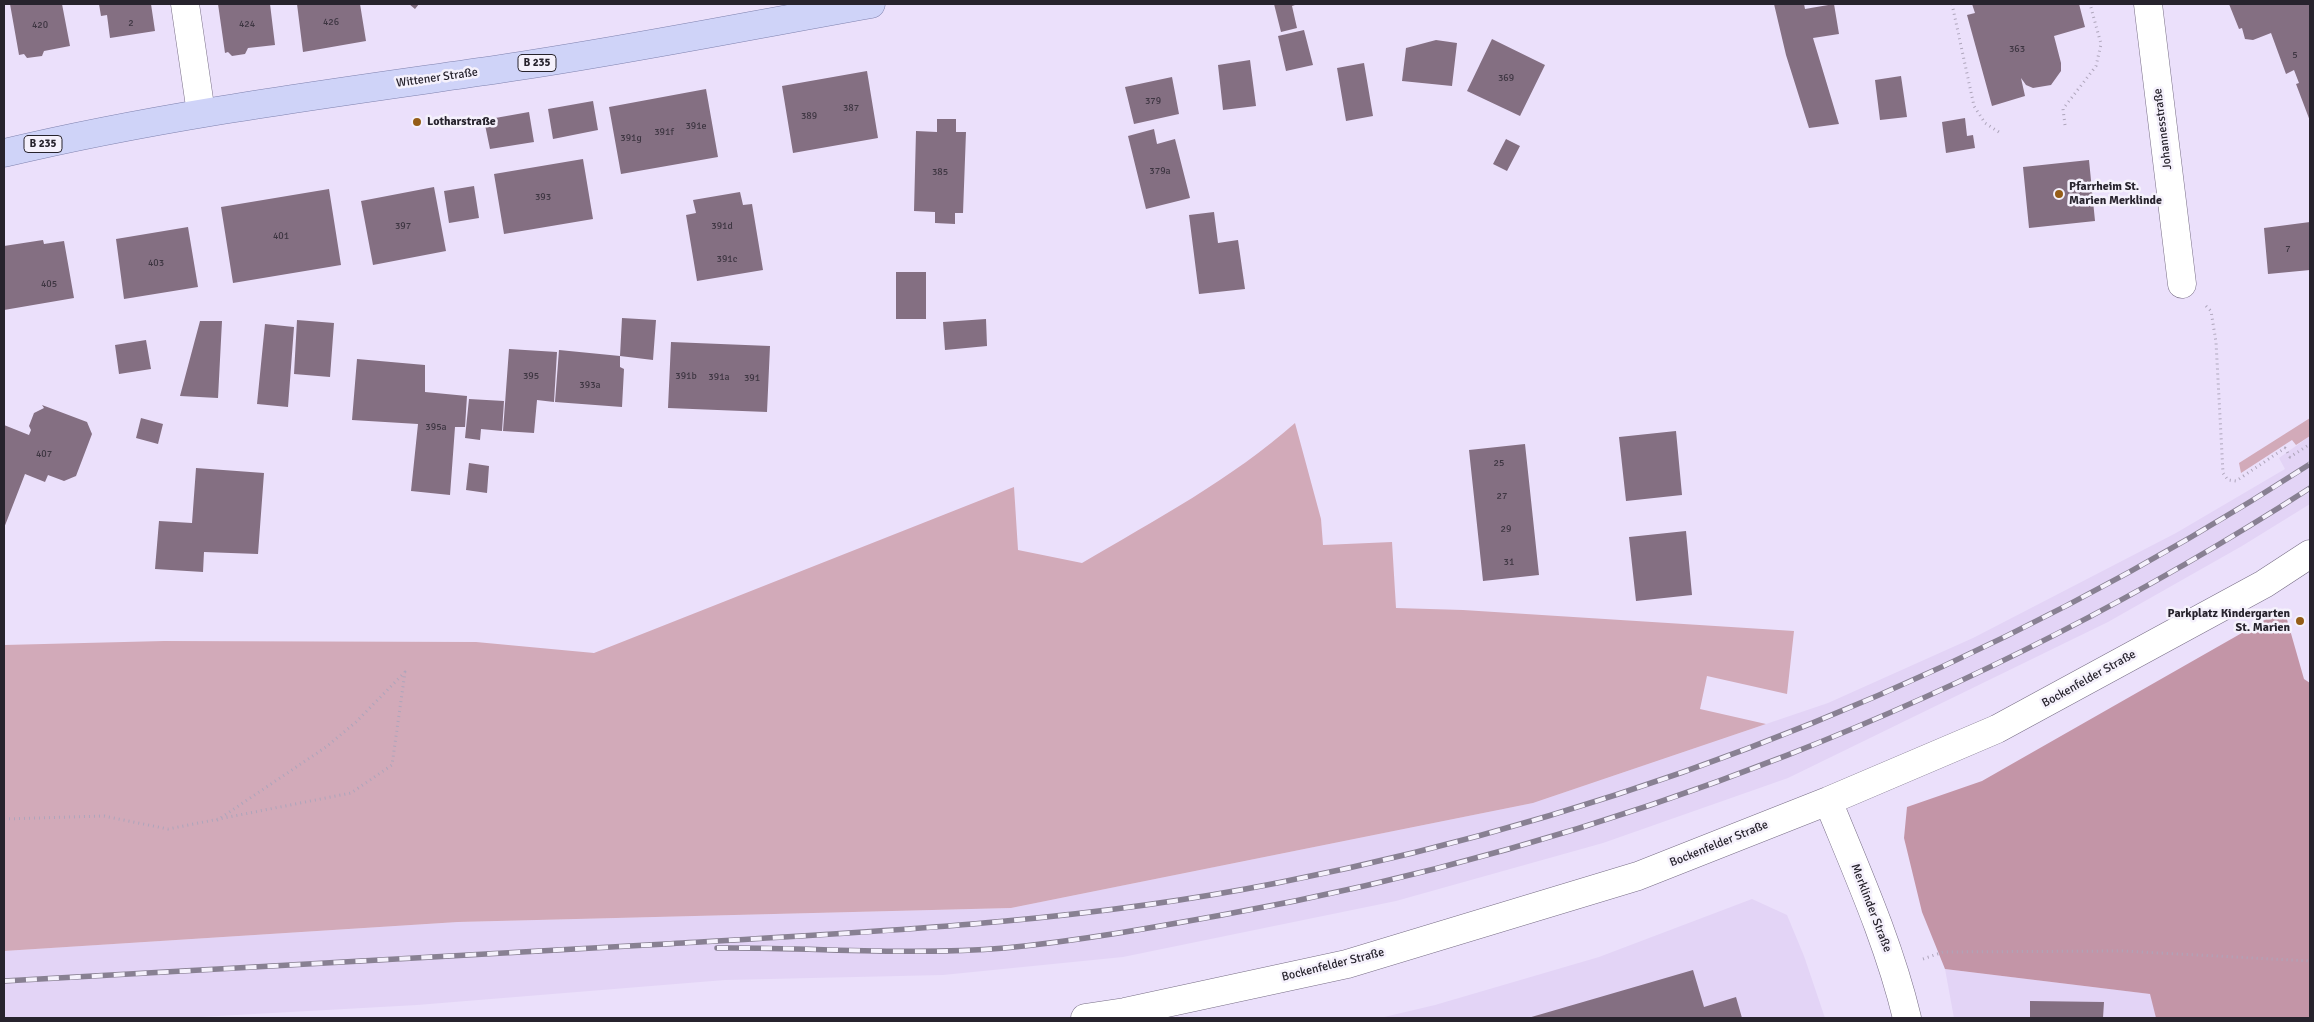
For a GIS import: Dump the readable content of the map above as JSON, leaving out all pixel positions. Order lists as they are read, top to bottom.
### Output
{
  "streets": {
    "main road": ["B 235", "Wittener Straße"],
    "street": ["Johannesstraße", "Bockenfelder Straße", "Merklinder Straße"]
  },
  "crossings": [
    ["Bockenfelder Straße", "Merklinder Straße"]
  ],
  "places": ["Lotharstraße", "Pfarrheim St. Marien Merklinde", "Parkplatz Kindergarten St. Marien"],
  "house_numbers": [
    "426",
    "2",
    "424",
    "420",
    "363",
    "5",
    "369",
    "379",
    "387",
    "389",
    "391e",
    "391f",
    "391g",
    "379a",
    "385",
    "393",
    "397",
    "391d",
    "401",
    "7",
    "391c",
    "403",
    "405",
    "395",
    "391b",
    "391a",
    "391",
    "393a",
    "395a",
    "407",
    "25",
    "27",
    "29",
    "31"
  ]
}
